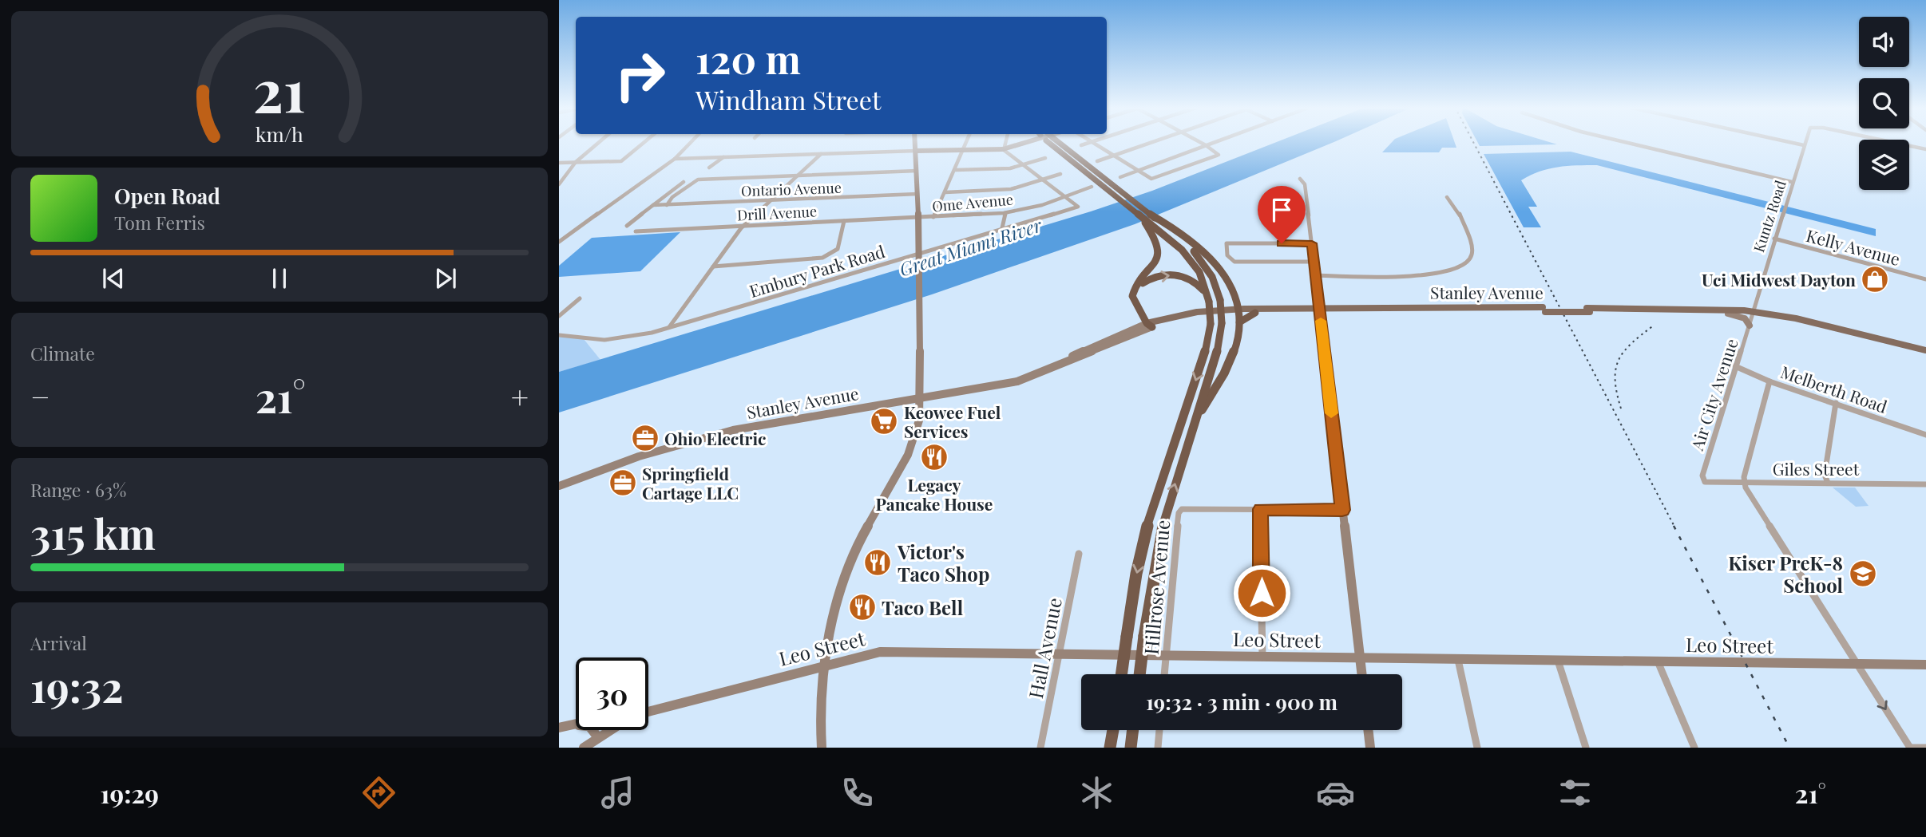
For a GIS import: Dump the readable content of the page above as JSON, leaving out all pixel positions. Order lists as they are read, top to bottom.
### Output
{
  "streets": {
    "main road": ["Stanley Avenue"],
    "street": [
      "Ontario Avenue",
      "Ome Avenue",
      "Drill Avenue",
      "Kuntz Road",
      "Kelly Avenue",
      "Embury Park Road",
      "Melberth Road",
      "Air City Avenue",
      "Giles Street",
      "Hillrose Avenue",
      "Leo Street",
      "Hall Avenue"
    ]
  },
  "crossings": [
    ["Ome Avenue", "Drill Avenue"],
    ["Ome Avenue", "Embury Park Road"],
    ["Kuntz Road", "Kelly Avenue"],
    ["Kuntz Road", "Stanley Avenue"],
    ["Kuntz Road", "Air City Avenue"],
    ["Stanley Avenue", "Air City Avenue"],
    ["Melberth Road", "Air City Avenue"],
    ["Air City Avenue", "Giles Street"],
    ["Hillrose Avenue", "Leo Street"],
    ["Leo Street", "Hall Avenue"]
  ],
  "water": ["Great Miami River"],
  "places": {
    "shop": ["Uci Midwest Dayton"],
    "supermarket": ["Keowee Fuel Services"],
    "office": ["Ohio Electric", "Springfield Cartage LLC"],
    "restaurant": ["Legacy Pancake House", "Victor's Taco Shop", "Taco Bell"],
    "school or university": ["Kiser PreK-8 School"]
  },
  "page": {
    "turn": ["120 m", "Windham Street"],
    "song": ["Open Road", "Tom Ferris"],
    "tile": [
      "Climate",
      ["Range · 63%", "315 km"],
      ["Arrival", "19:32"]
    ],
    "heat": ["−", "21°", "+"],
    "limit": "30",
    "trip": "19:32 · 3 min · 900 m",
    "tabs": ["19:29", "21°"],
    "gauge": ["21", "km/h"]
  }
}
